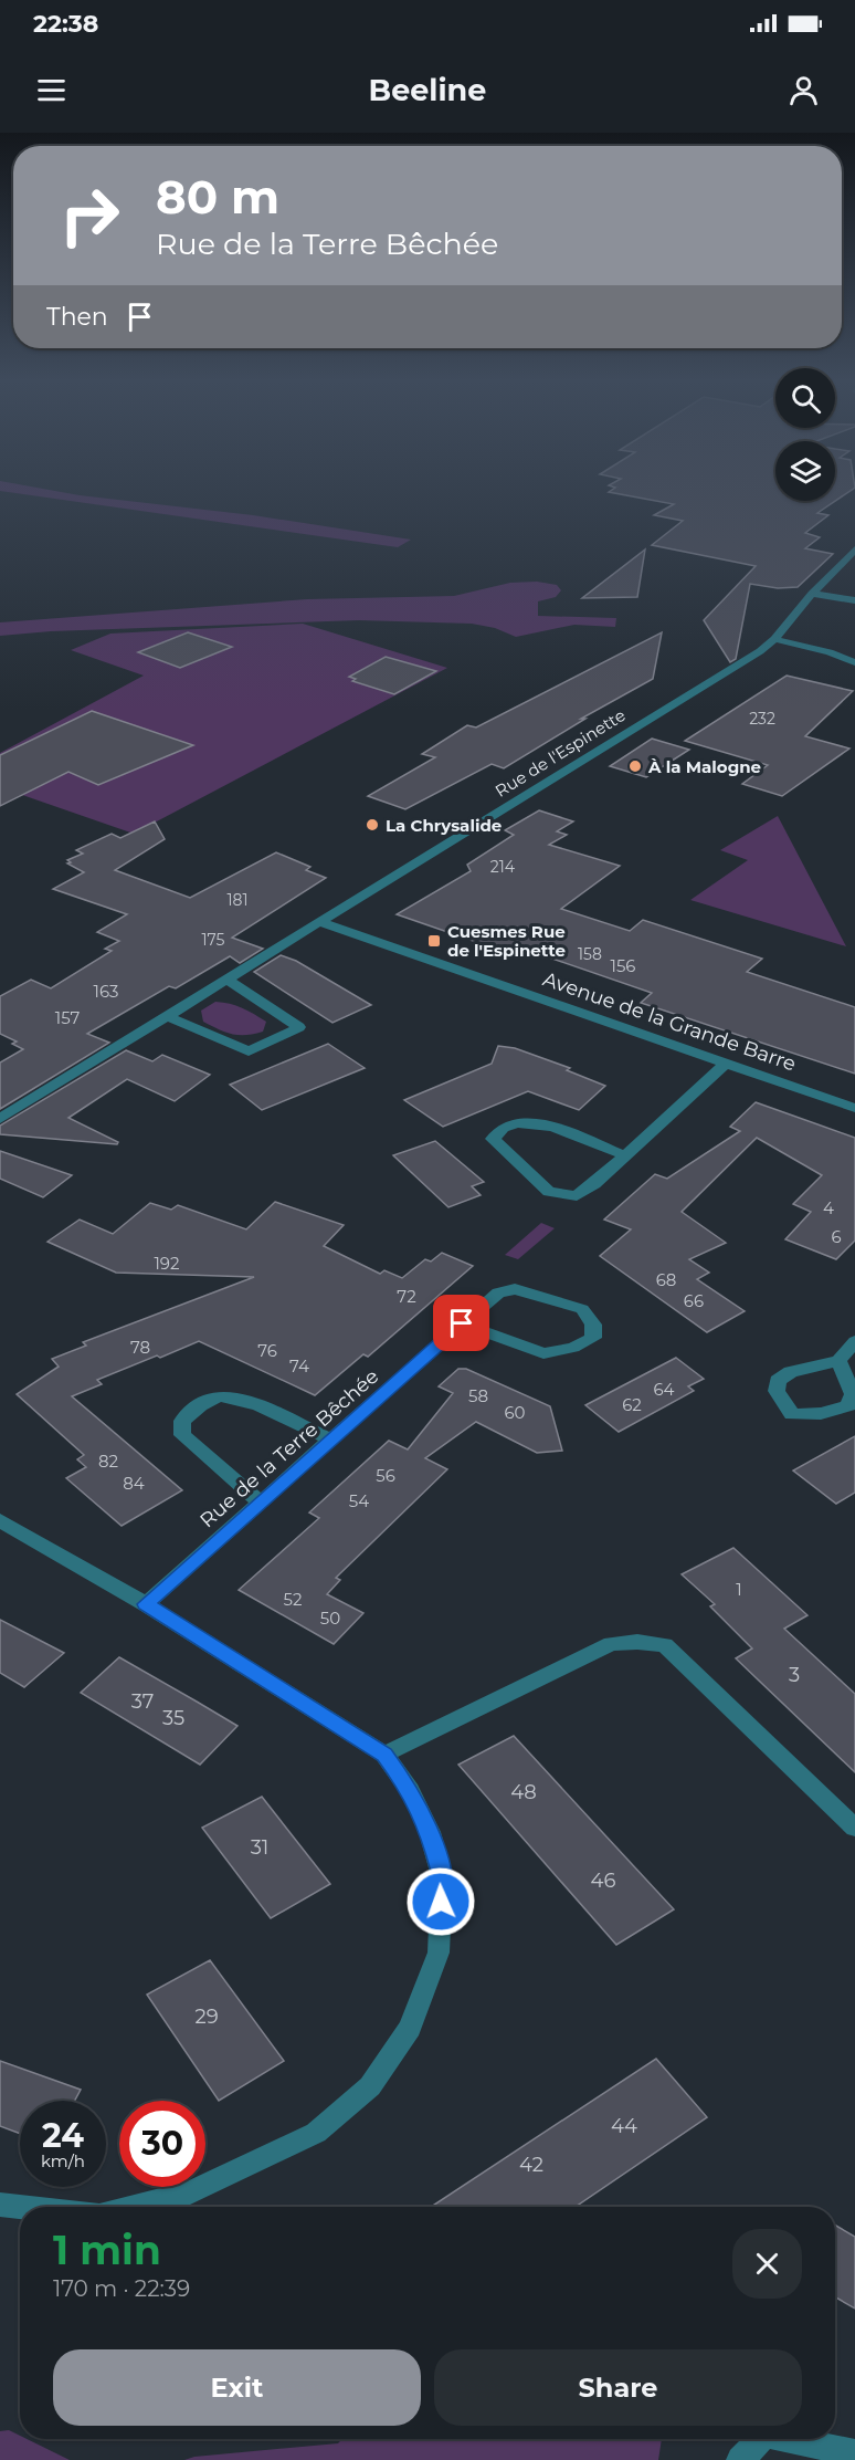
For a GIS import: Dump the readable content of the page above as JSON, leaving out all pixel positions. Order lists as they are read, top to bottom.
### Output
{
  "streets": {
    "street": ["Rue de l'Espinette", "Avenue de la Grande Barre", "Rue de la Terre Bêchée"]
  },
  "crossings": [
    ["Rue de l'Espinette", "Avenue de la Grande Barre"]
  ],
  "places": {
    "other": ["À la Malogne", "La Chrysalide"],
    "transit": ["Cuesmes Rue de l'Espinette"]
  },
  "house_numbers": [
    "232",
    "214",
    "181",
    "175",
    "158",
    "156",
    "163",
    "157",
    "4",
    "6",
    "192",
    "68",
    "72",
    "66",
    "78",
    "76",
    "74",
    "64",
    "58",
    "62",
    "60",
    "82",
    "56",
    "84",
    "54",
    "1",
    "52",
    "50",
    "3",
    "37",
    "35",
    "48",
    "31",
    "46",
    "29",
    "44",
    "42"
  ],
  "page": {
    "status": "22:38",
    "header": "Beeline",
    "turn": ["80 m", "Rue de la Terre Bêchée"],
    "then": "Then",
    "speed": "24 km/h",
    "limit": "30",
    "heading": ["1 min", "170 m · 22:39"],
    "buttons": ["Exit", "Share"]
  }
}
